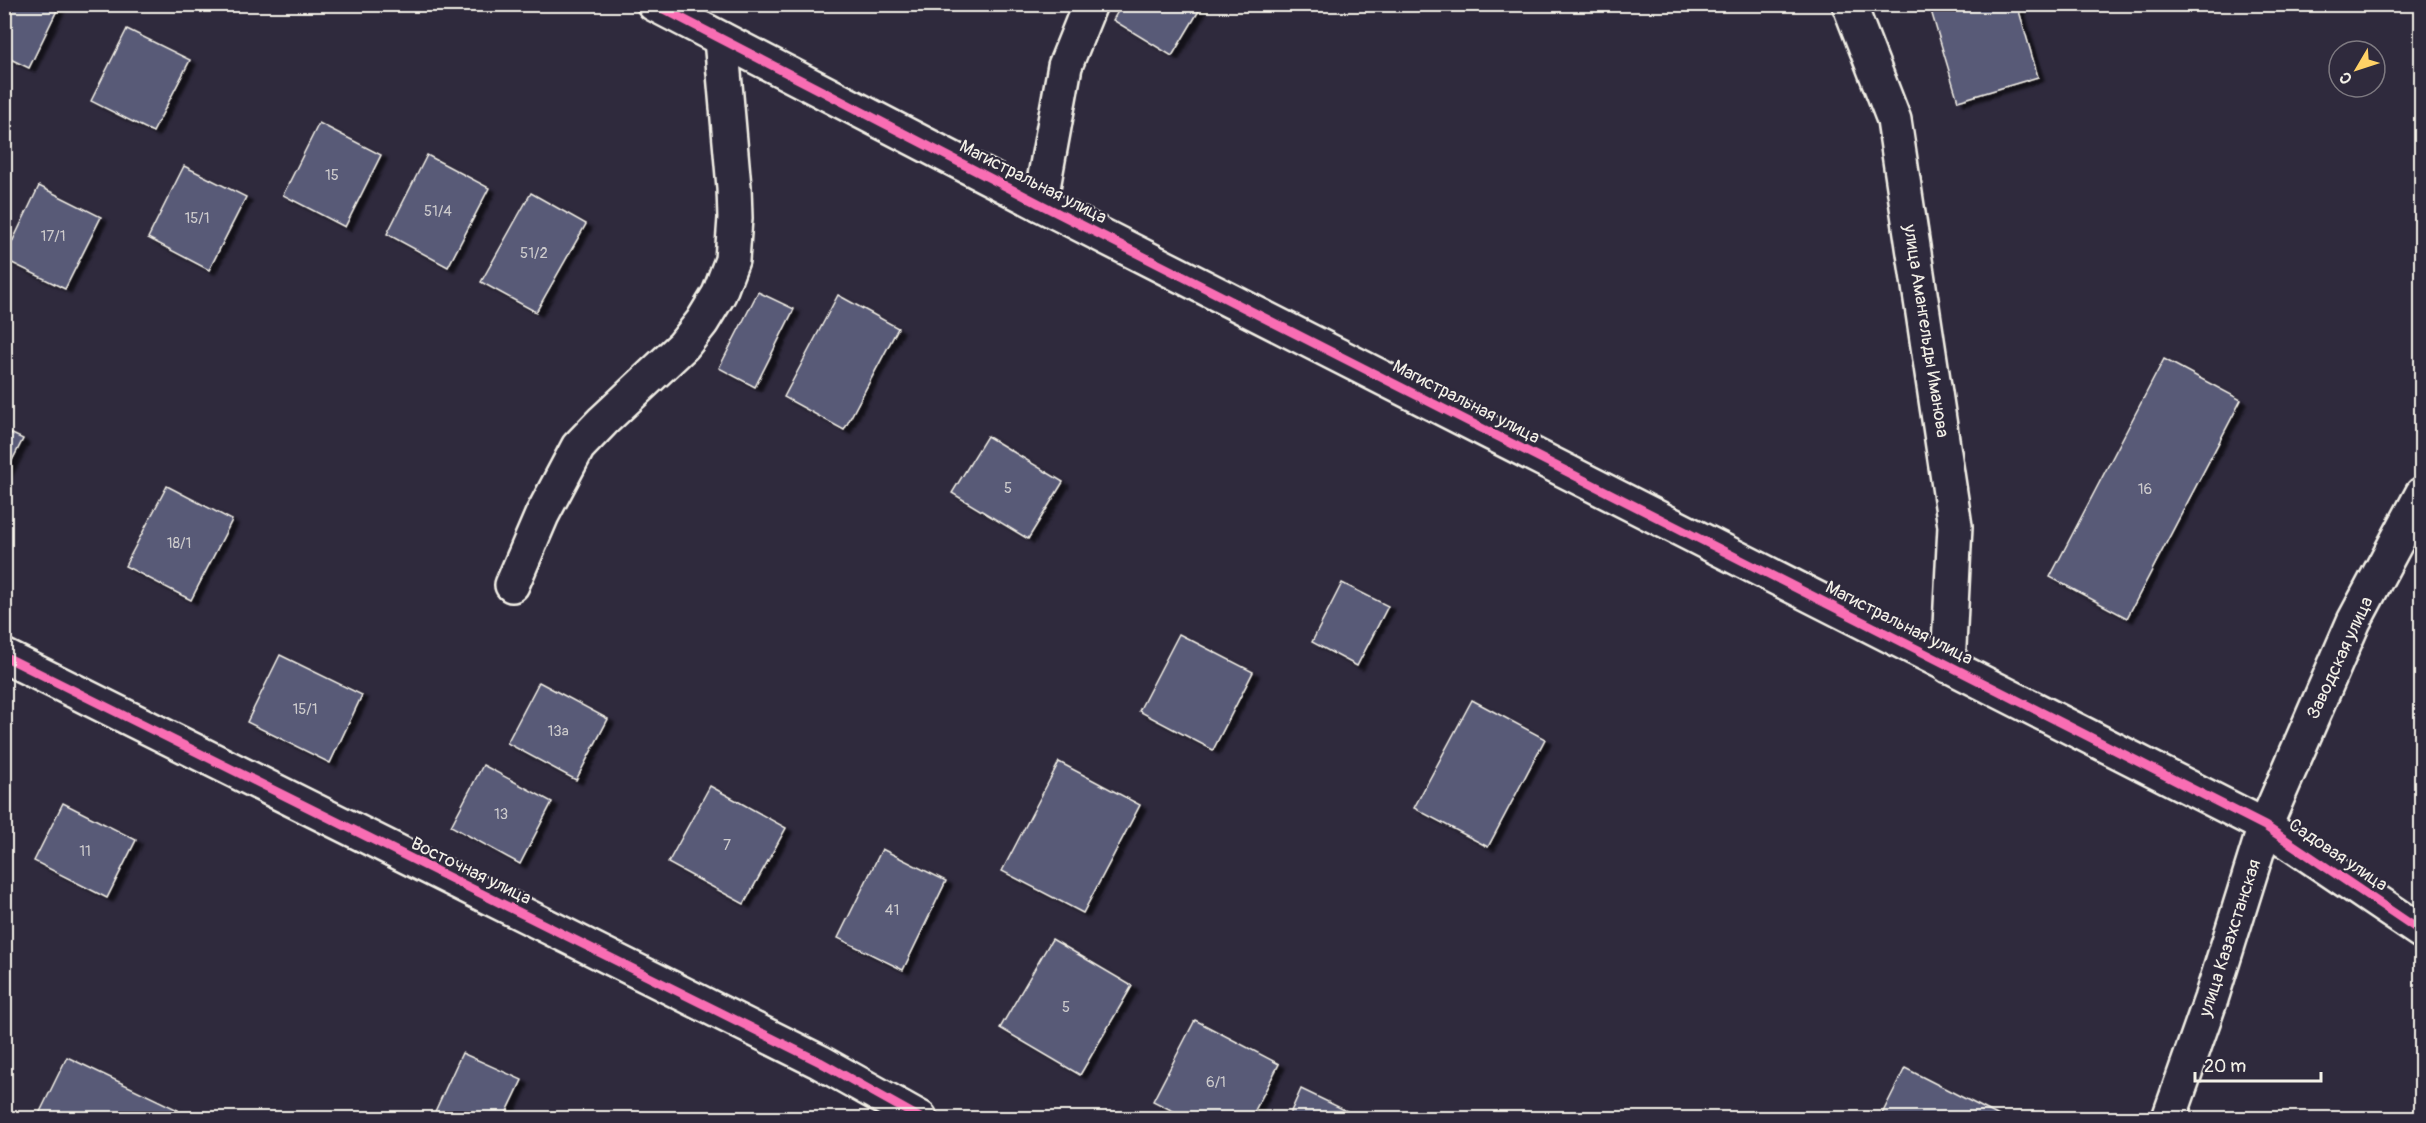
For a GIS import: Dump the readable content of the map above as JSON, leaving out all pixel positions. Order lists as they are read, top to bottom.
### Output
{
  "streets": {
    "street": [
      "Магистральная улица",
      "улица Амангельды Иманова",
      "Заводская улица",
      "Садовая улица",
      "Восточная улица",
      "улица Казахстанская"
    ]
  },
  "crossings": [
    ["Магистральная улица", "улица Амангельды Иманова"],
    ["Магистральная улица", "Заводская улица"],
    ["Магистральная улица", "Садовая улица"],
    ["Магистральная улица", "улица Казахстанская"],
    ["Заводская улица", "Садовая улица"],
    ["Заводская улица", "улица Казахстанская"],
    ["Садовая улица", "улица Казахстанская"]
  ],
  "house_numbers": [
    "15",
    "51/4",
    "15/1",
    "17/1",
    "51/2",
    "5",
    "16",
    "18/1",
    "15/1",
    "13а",
    "13",
    "7",
    "11",
    "41",
    "5",
    "6/1"
  ],
  "scale_bar": "20 m",
  "north": "bottom left"
}
